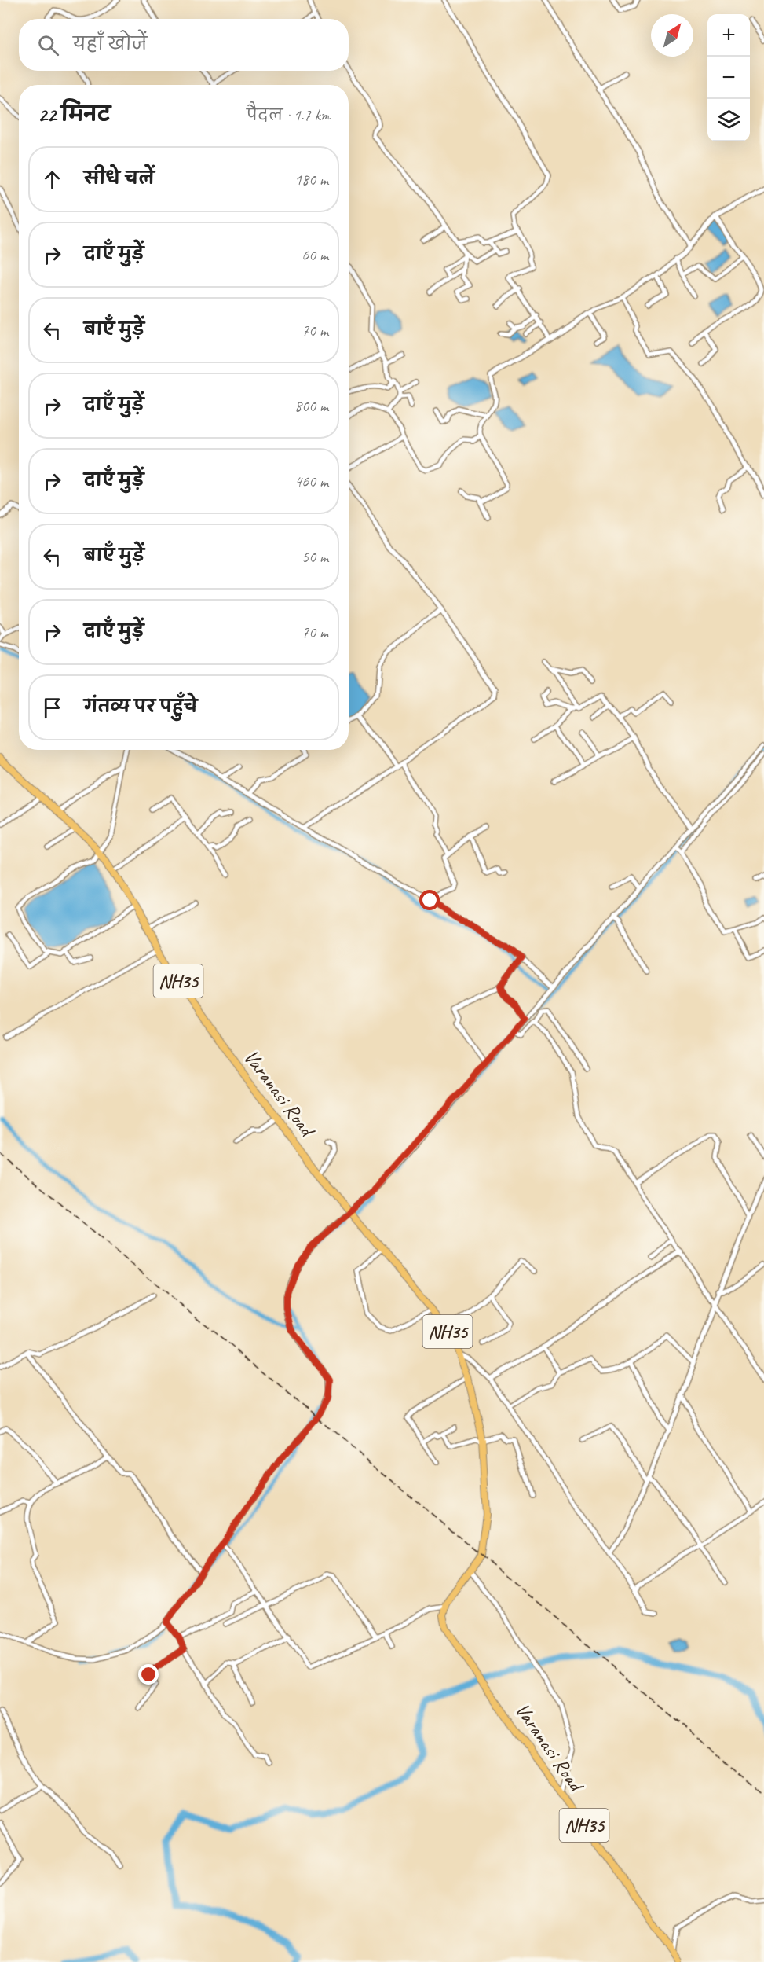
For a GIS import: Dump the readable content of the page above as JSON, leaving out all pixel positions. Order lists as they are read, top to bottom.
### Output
{
  "streets": {
    "highway": ["NH35", "Varanasi Road"]
  },
  "crossings": [
    ["NH35", "Varanasi Road"]
  ],
  "north": "top right",
  "page": {
    "map_buttons": ["+", "−"],
    "search": "यहाँ खोजें",
    "heading": ["22 मिनट", "पैदल · 1.7 km"],
    "list": [
      ["सीधे चलें", "180 m"],
      ["दाएँ मुड़ें", "60 m"],
      ["बाएँ मुड़ें", "70 m"],
      ["दाएँ मुड़ें", "800 m"],
      ["दाएँ मुड़ें", "460 m"],
      ["बाएँ मुड़ें", "50 m"],
      ["दाएँ मुड़ें", "70 m"],
      "गंतव्य पर पहुँचे"
    ]
  }
}
